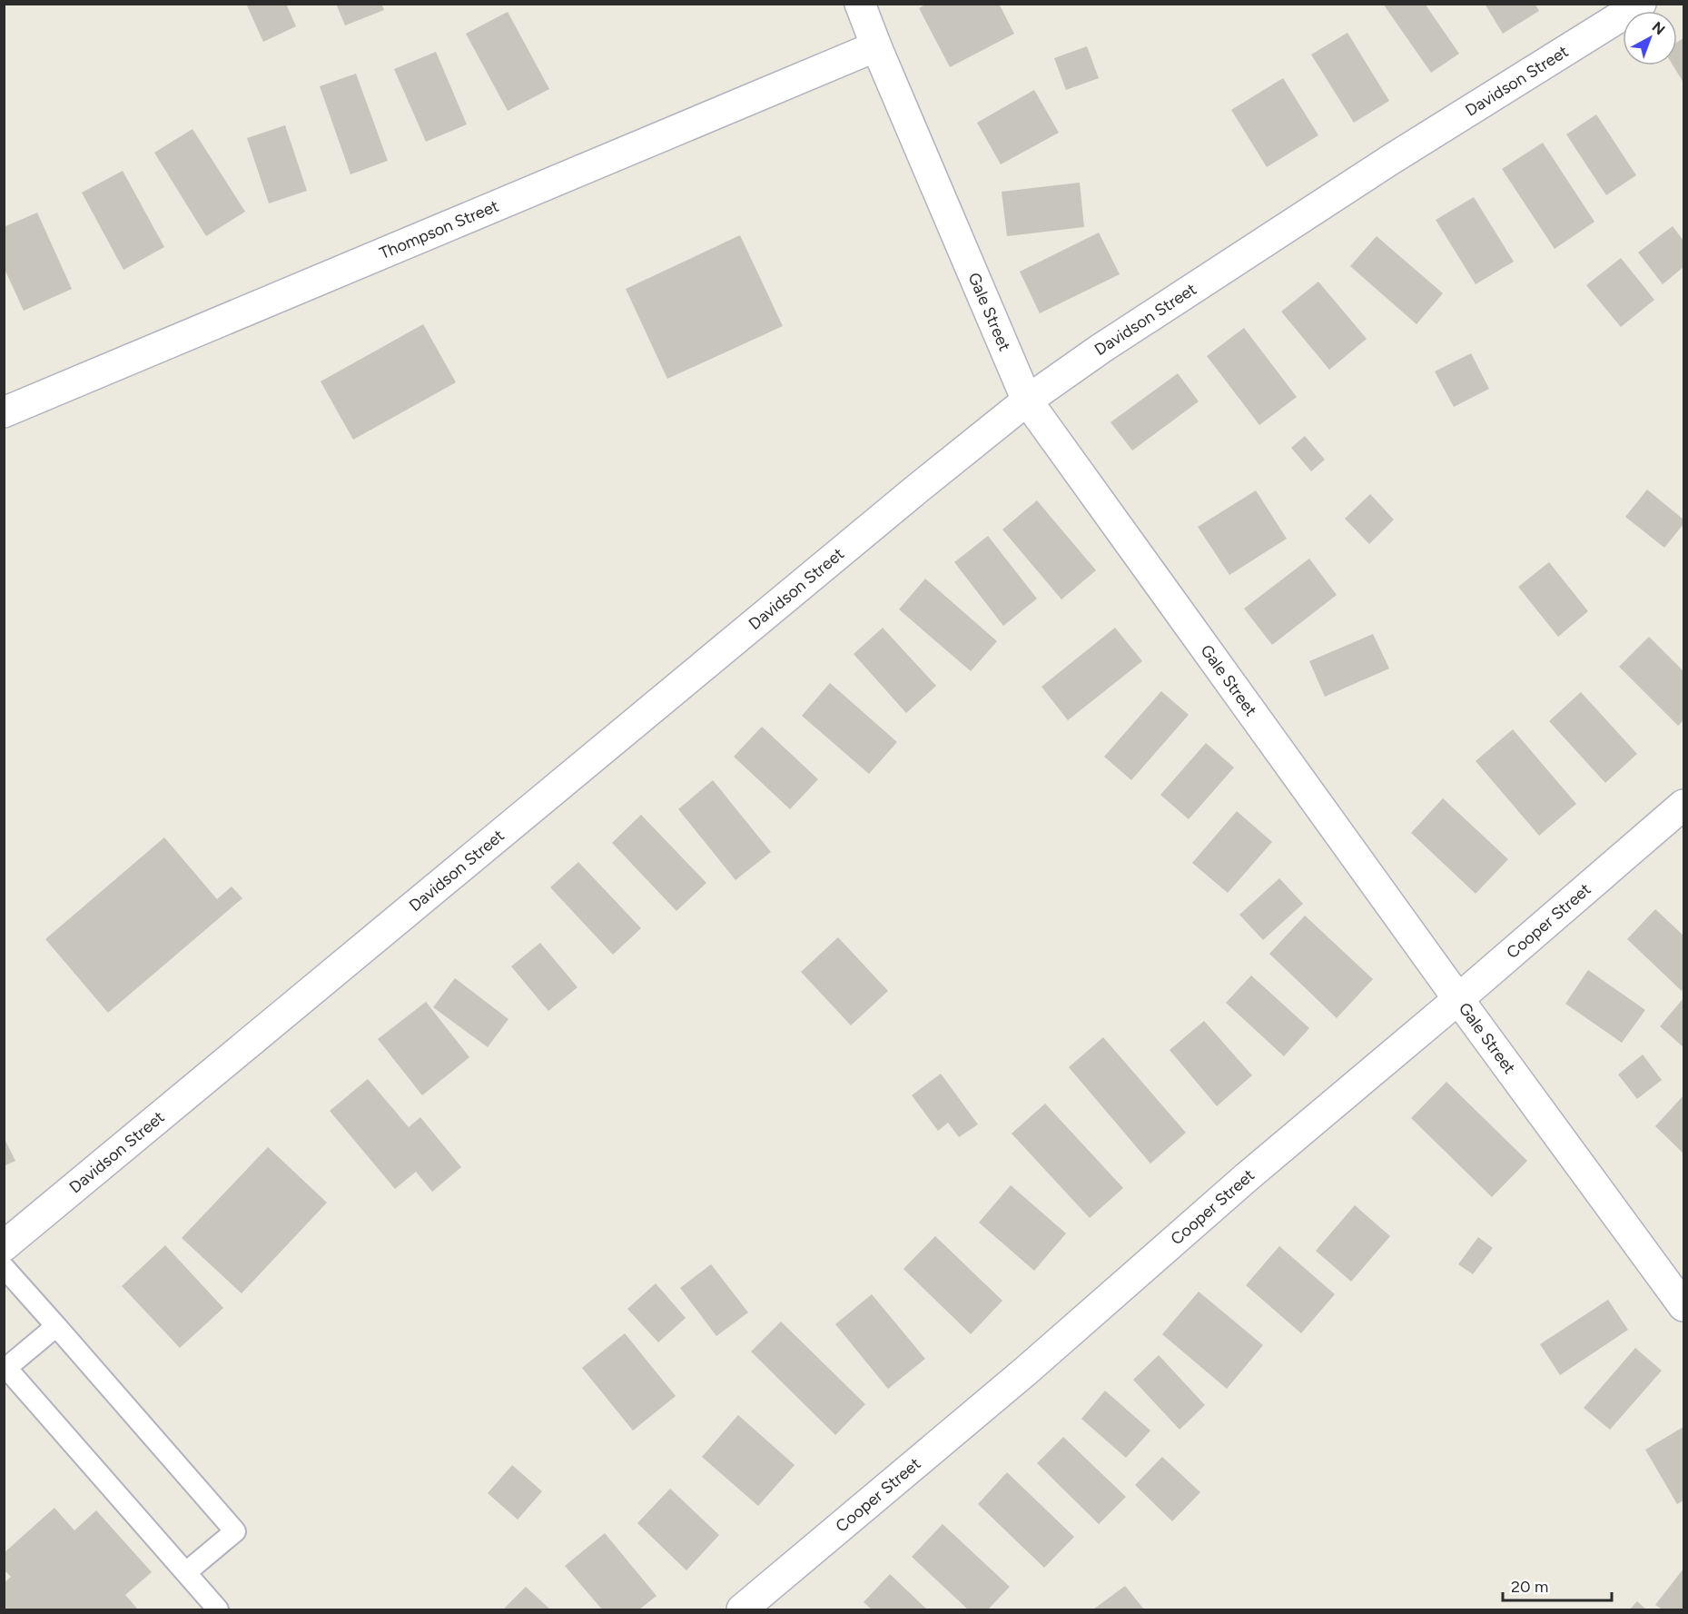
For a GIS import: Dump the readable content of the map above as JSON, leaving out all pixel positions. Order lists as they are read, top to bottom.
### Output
{
  "streets": {
    "street": [
      "Davidson Street",
      "Thompson Street",
      "Gale Street",
      "Cooper Street"
    ]
  },
  "crossings": [
    ["Davidson Street", "Gale Street"],
    ["Thompson Street", "Gale Street"],
    ["Gale Street", "Cooper Street"]
  ],
  "scale_bar": "20 m",
  "north": "top right"
}
